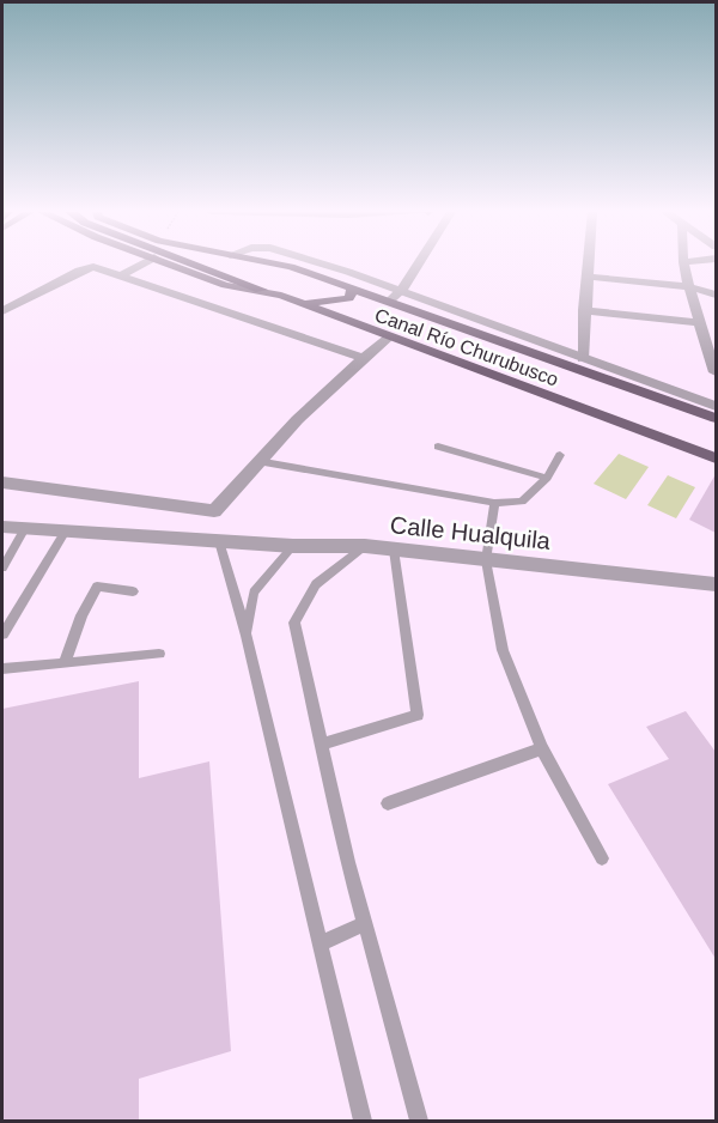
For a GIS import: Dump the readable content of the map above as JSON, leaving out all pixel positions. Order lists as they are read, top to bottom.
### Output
{
  "streets": {
    "main road": ["Canal Río Churubusco"],
    "street": ["Calle Hualquila"]
  }
}
